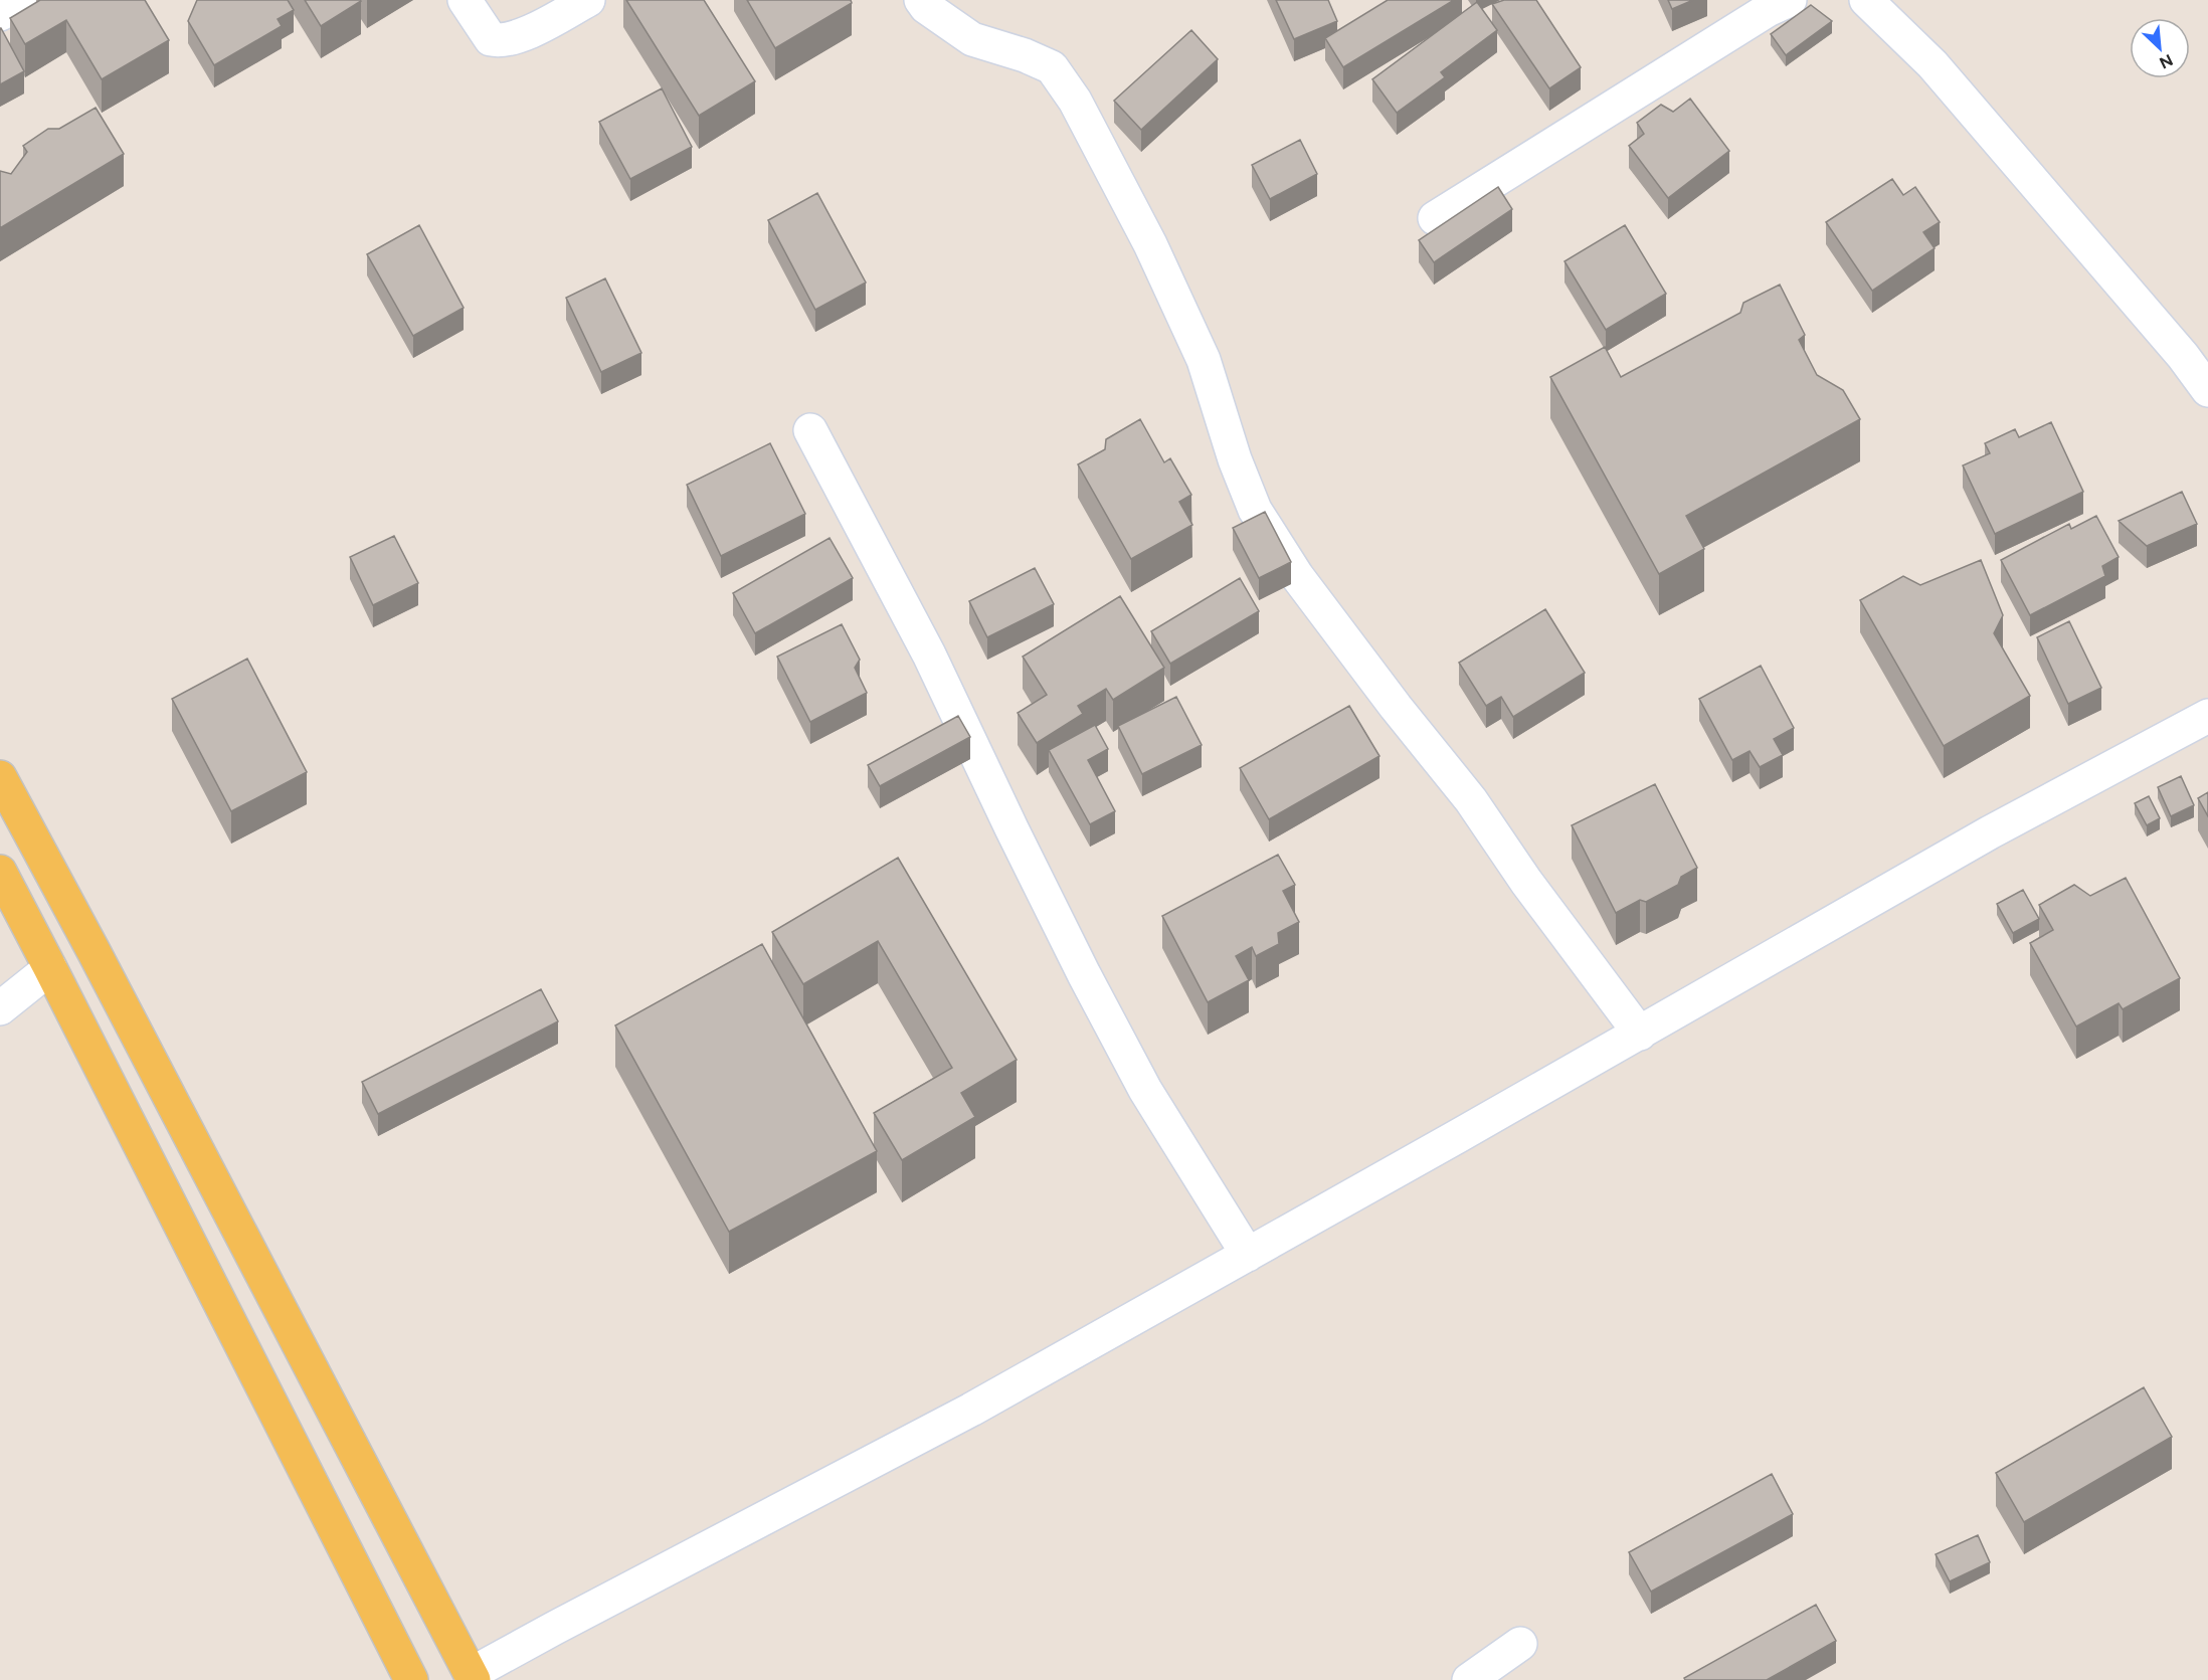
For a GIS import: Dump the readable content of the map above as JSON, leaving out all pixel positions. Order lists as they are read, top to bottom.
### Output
{
  "north": "bottom right"
}
